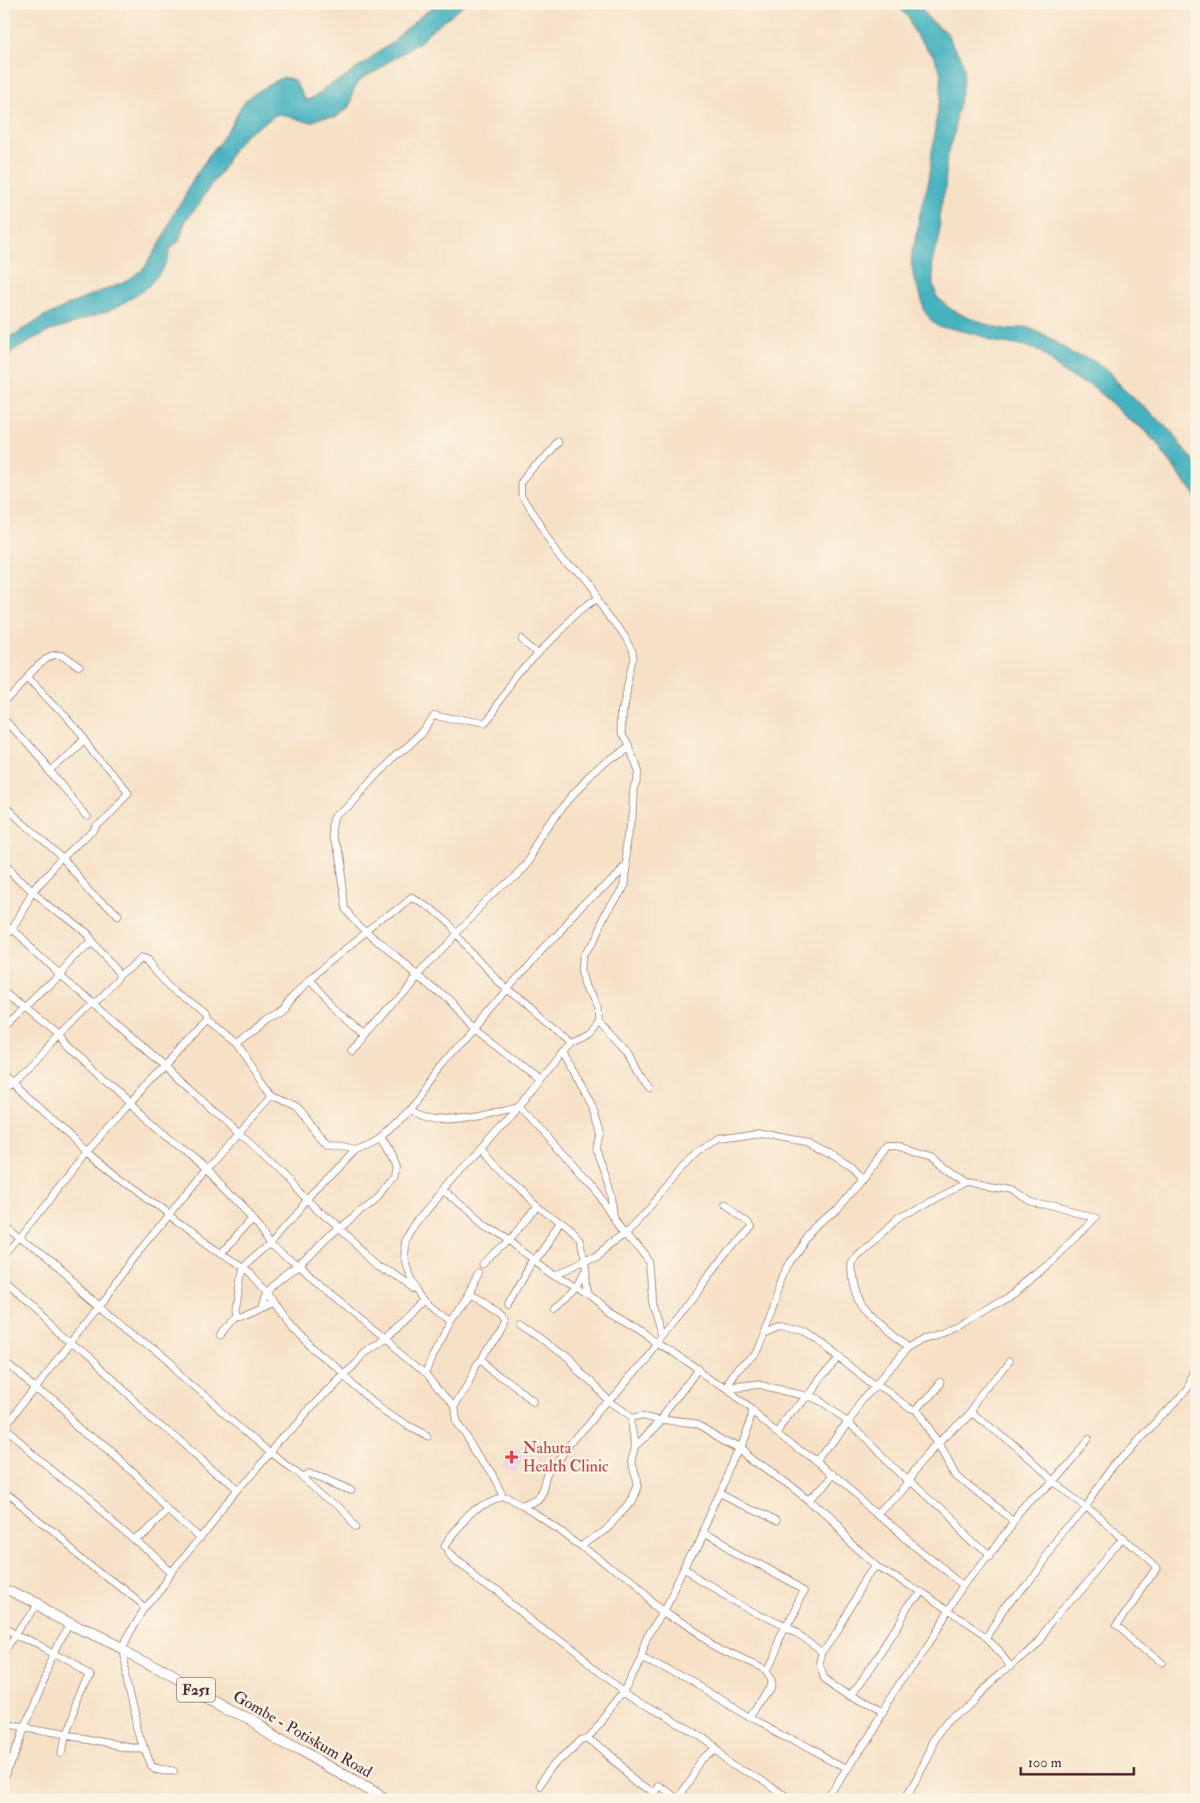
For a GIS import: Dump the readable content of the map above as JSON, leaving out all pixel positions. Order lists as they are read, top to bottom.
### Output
{
  "streets": {
    "main road": ["F251", "Gombe - Potiskum Road"]
  },
  "places": {
    "health": ["Nahuta Health Clinic"]
  },
  "scale_bar": "100 m"
}
